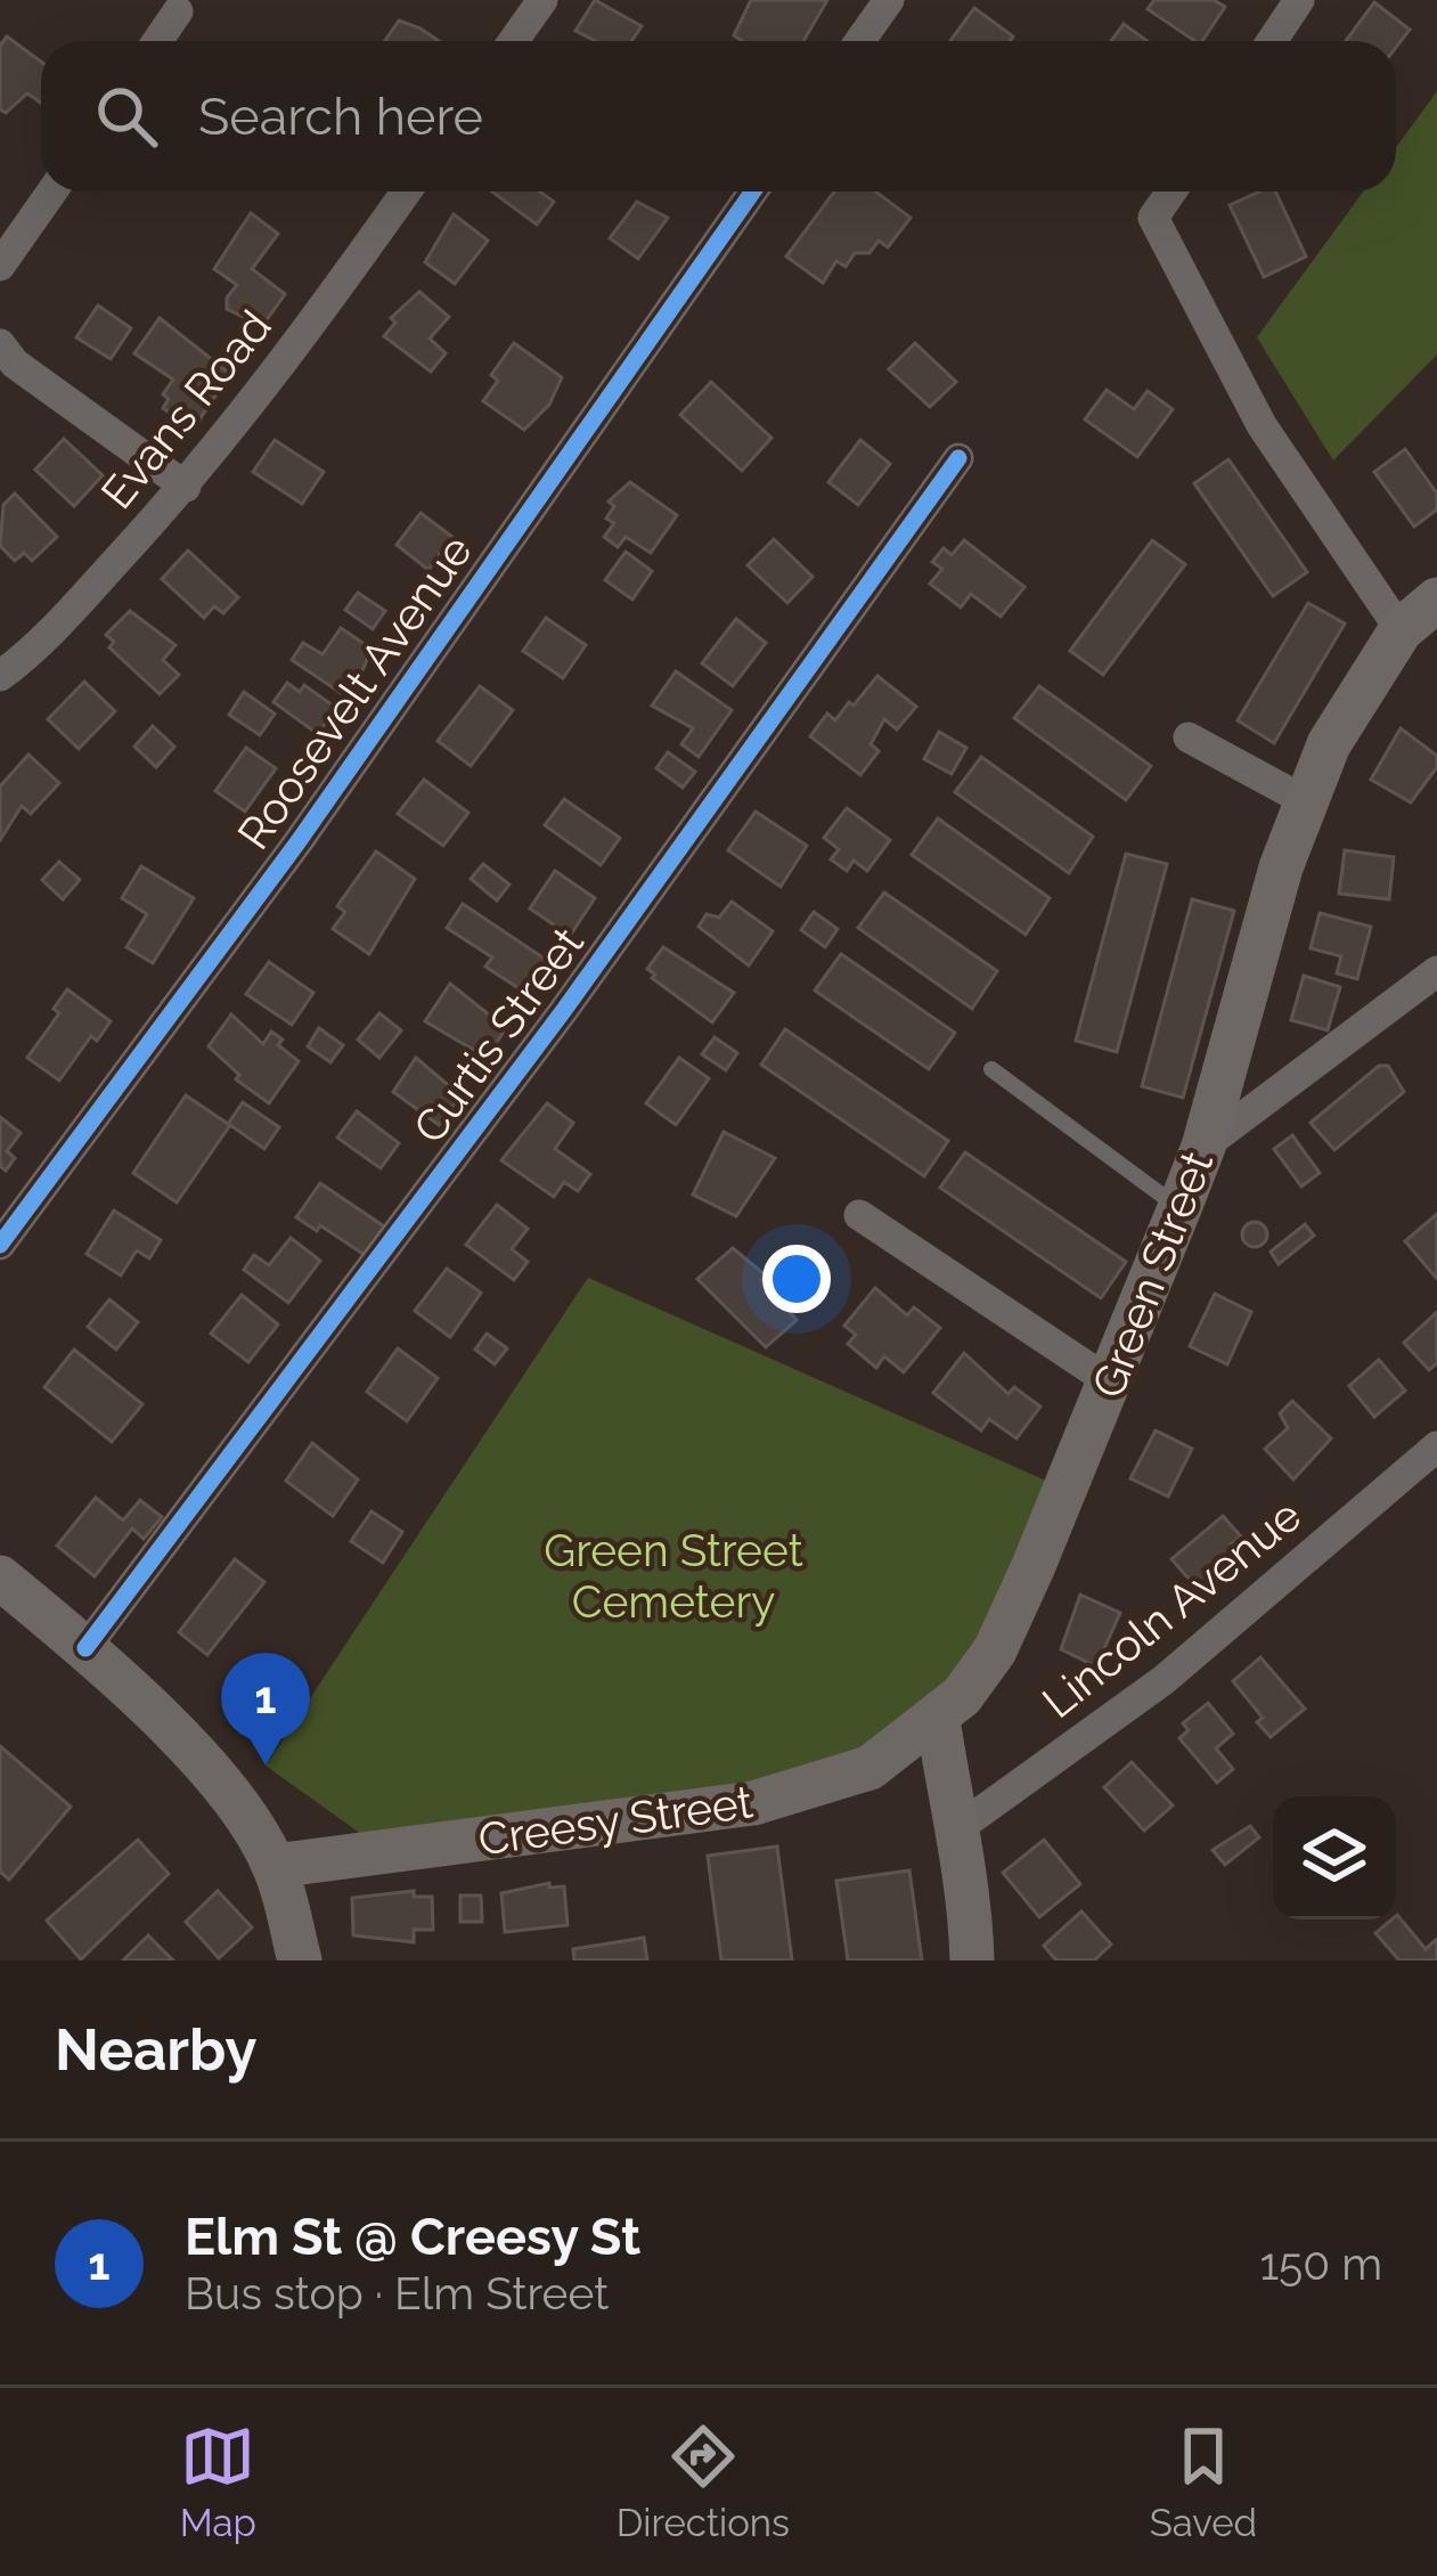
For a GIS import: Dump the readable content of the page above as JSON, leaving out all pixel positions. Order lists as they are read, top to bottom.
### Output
{
  "streets": {
    "main road": ["Green Street", "Creesy Street"],
    "street": [
      "Evans Road",
      "Roosevelt Avenue",
      "Curtis Street",
      "Lincoln Avenue"
    ]
  },
  "crossings": [
    ["Green Street", "Creesy Street"]
  ],
  "parks": ["Green Street Cemetery"],
  "page": {
    "search": "Search here",
    "pins": "1",
    "heading": "Nearby",
    "list": [
      {
        "mark": "1",
        "name": "Elm St @ Creesy St",
        "note": "Bus stop · Elm Street",
        "value": "150 m"
      }
    ],
    "nav": ["Map", "Directions", "Saved"]
  }
}
